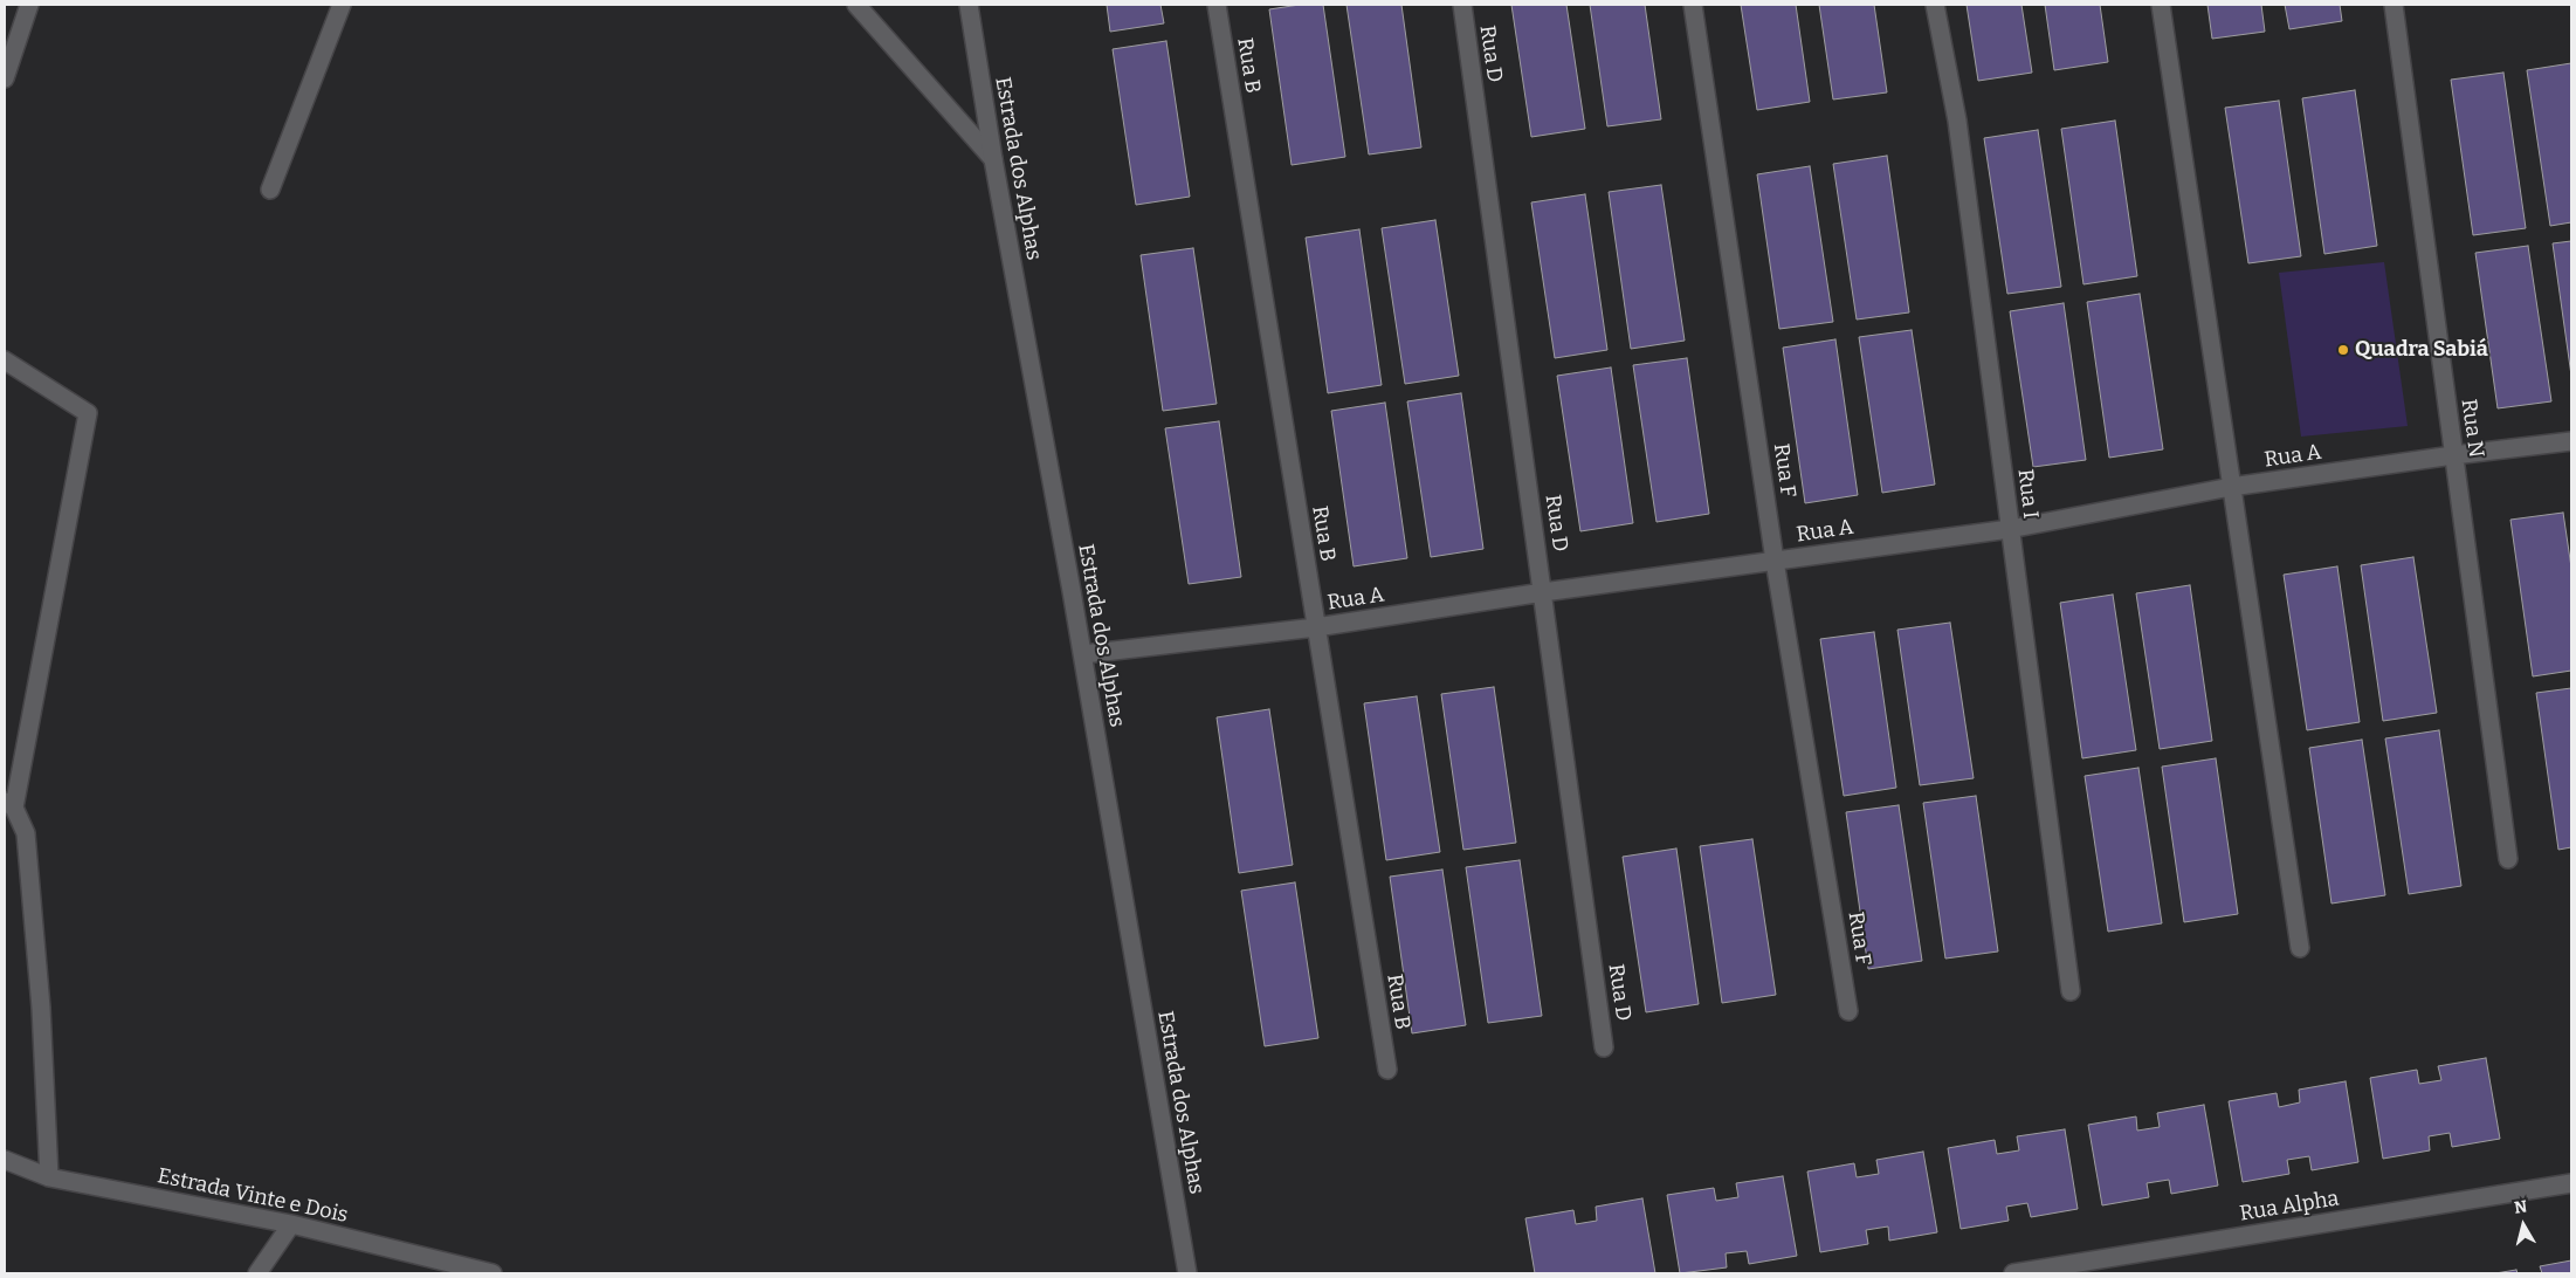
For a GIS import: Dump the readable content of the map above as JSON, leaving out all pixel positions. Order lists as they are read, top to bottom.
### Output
{
  "streets": {
    "street": [
      "Rua D",
      "Rua B",
      "Estrada dos Alphas",
      "Rua N",
      "Rua A",
      "Rua F",
      "Rua I",
      "Estrada Vinte e Dois",
      "Rua Alpha"
    ]
  },
  "crossings": [
    ["Rua D", "Rua A"],
    ["Rua B", "Rua A"],
    ["Estrada dos Alphas", "Rua A"],
    ["Rua N", "Rua A"],
    ["Rua A", "Rua F"],
    ["Rua A", "Rua I"]
  ],
  "places": ["Quadra Sabiá"],
  "north": "top"
}
